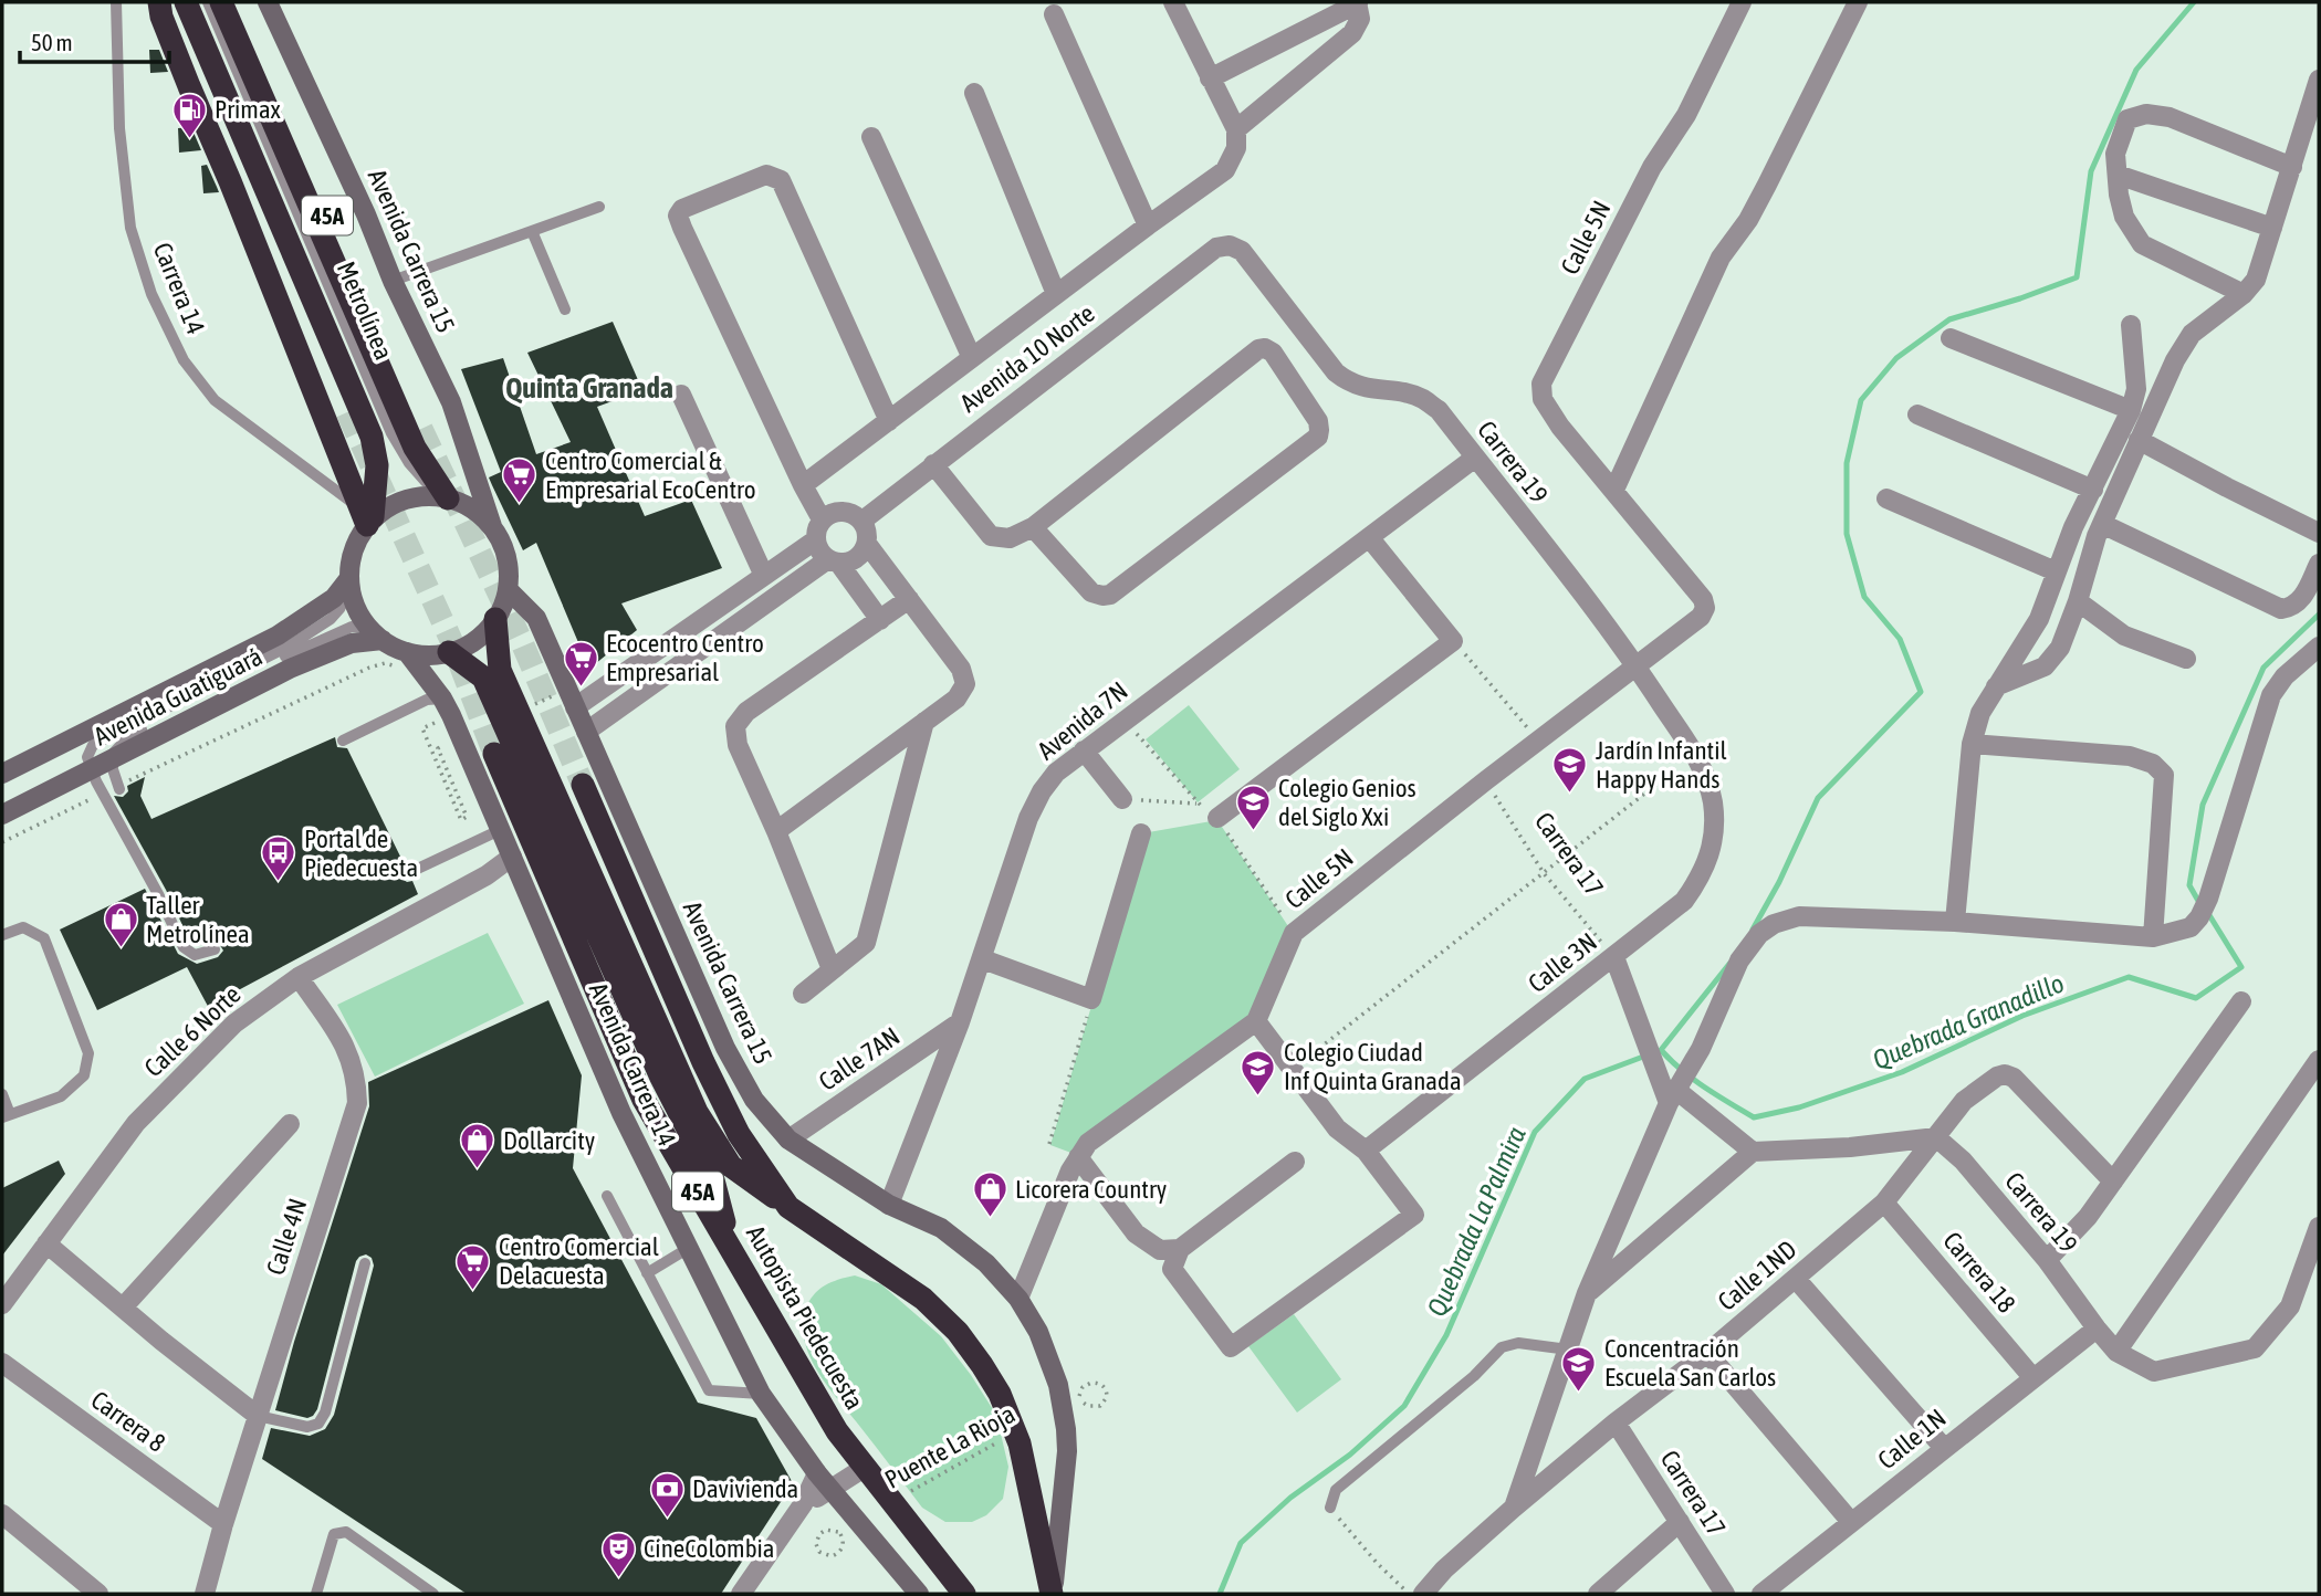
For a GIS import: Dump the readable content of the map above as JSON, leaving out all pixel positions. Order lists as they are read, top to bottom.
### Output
{
  "streets": {
    "highway": ["45A", "Autopista Piedecuesta"],
    "street": [
      "Calle 5N",
      "Avenida Carrera 15",
      "Avenida 10 Norte",
      "Carrera 19",
      "Avenida Guatiguará",
      "Avenida 7N",
      "Carrera 17",
      "Calle 3N",
      "Calle 6 Norte",
      "Calle 7AN",
      "Avenida Carrera 14",
      "Calle 4N",
      "Carrera 18",
      "Calle 1ND",
      "Carrera 8",
      "Calle 1N"
    ],
    "lane": ["Carrera 14", "Metrolínea"],
    "path": ["Puente La Rioja"]
  },
  "crossings": [
    ["Calle 5N", "Carrera 19"],
    ["Calle 5N", "Carrera 17"],
    ["Avenida Carrera 15", "Carrera 14"],
    ["Avenida Carrera 15", "Metrolínea"],
    ["Avenida Carrera 15", "Avenida Guatiguará"],
    ["Avenida Carrera 15", "Avenida 7N"],
    ["Avenida Carrera 15", "Calle 7AN"],
    ["Avenida Carrera 15", "Avenida Carrera 14"],
    ["Avenida Carrera 15", "Autopista Piedecuesta"],
    ["Carrera 14", "Metrolínea"],
    ["Carrera 14", "Avenida Guatiguará"],
    ["Carrera 14", "Avenida Carrera 14"],
    ["Metrolínea", "Avenida Guatiguará"],
    ["Metrolínea", "Avenida Carrera 14"],
    ["Avenida 10 Norte", "Carrera 19"],
    ["Carrera 19", "Avenida 7N"],
    ["Carrera 19", "Calle 3N"],
    ["Carrera 19", "Calle 1ND"],
    ["Carrera 19", "Calle 1N"],
    ["Avenida Guatiguará", "Avenida Carrera 14"],
    ["Avenida 7N", "Calle 7AN"],
    ["Carrera 17", "Calle 3N"],
    ["Carrera 17", "Calle 1ND"],
    ["Calle 6 Norte", "Avenida Carrera 14"],
    ["Calle 6 Norte", "Calle 4N"],
    ["Calle 4N", "Carrera 8"],
    ["Carrera 18", "Calle 1ND"],
    ["Carrera 18", "Calle 1N"]
  ],
  "districts": ["Quinta Granada"],
  "water": ["Quebrada Granadillo", "Quebrada La Palmira"],
  "places": {
    "fuel station": ["Primax"],
    "supermarket": ["Centro Comercial & Empresarial EcoCentro", "Ecocentro Centro Empresarial", "Centro Comercial Delacuesta"],
    "school or university": [
      "Jardín Infantil Happy Hands",
      "Colegio Genios del Siglo Xxi",
      "Colegio Ciudad Inf Quinta Granada",
      "Concentración Escuela San Carlos"
    ],
    "bus stop": ["Portal de Piedecuesta"],
    "shop": ["Taller Metrolínea", "Dollarcity", "Licorera Country"],
    "bank": ["Davivienda"],
    "theatre": ["CineColombia"]
  },
  "scale_bar": "50 m"
}
